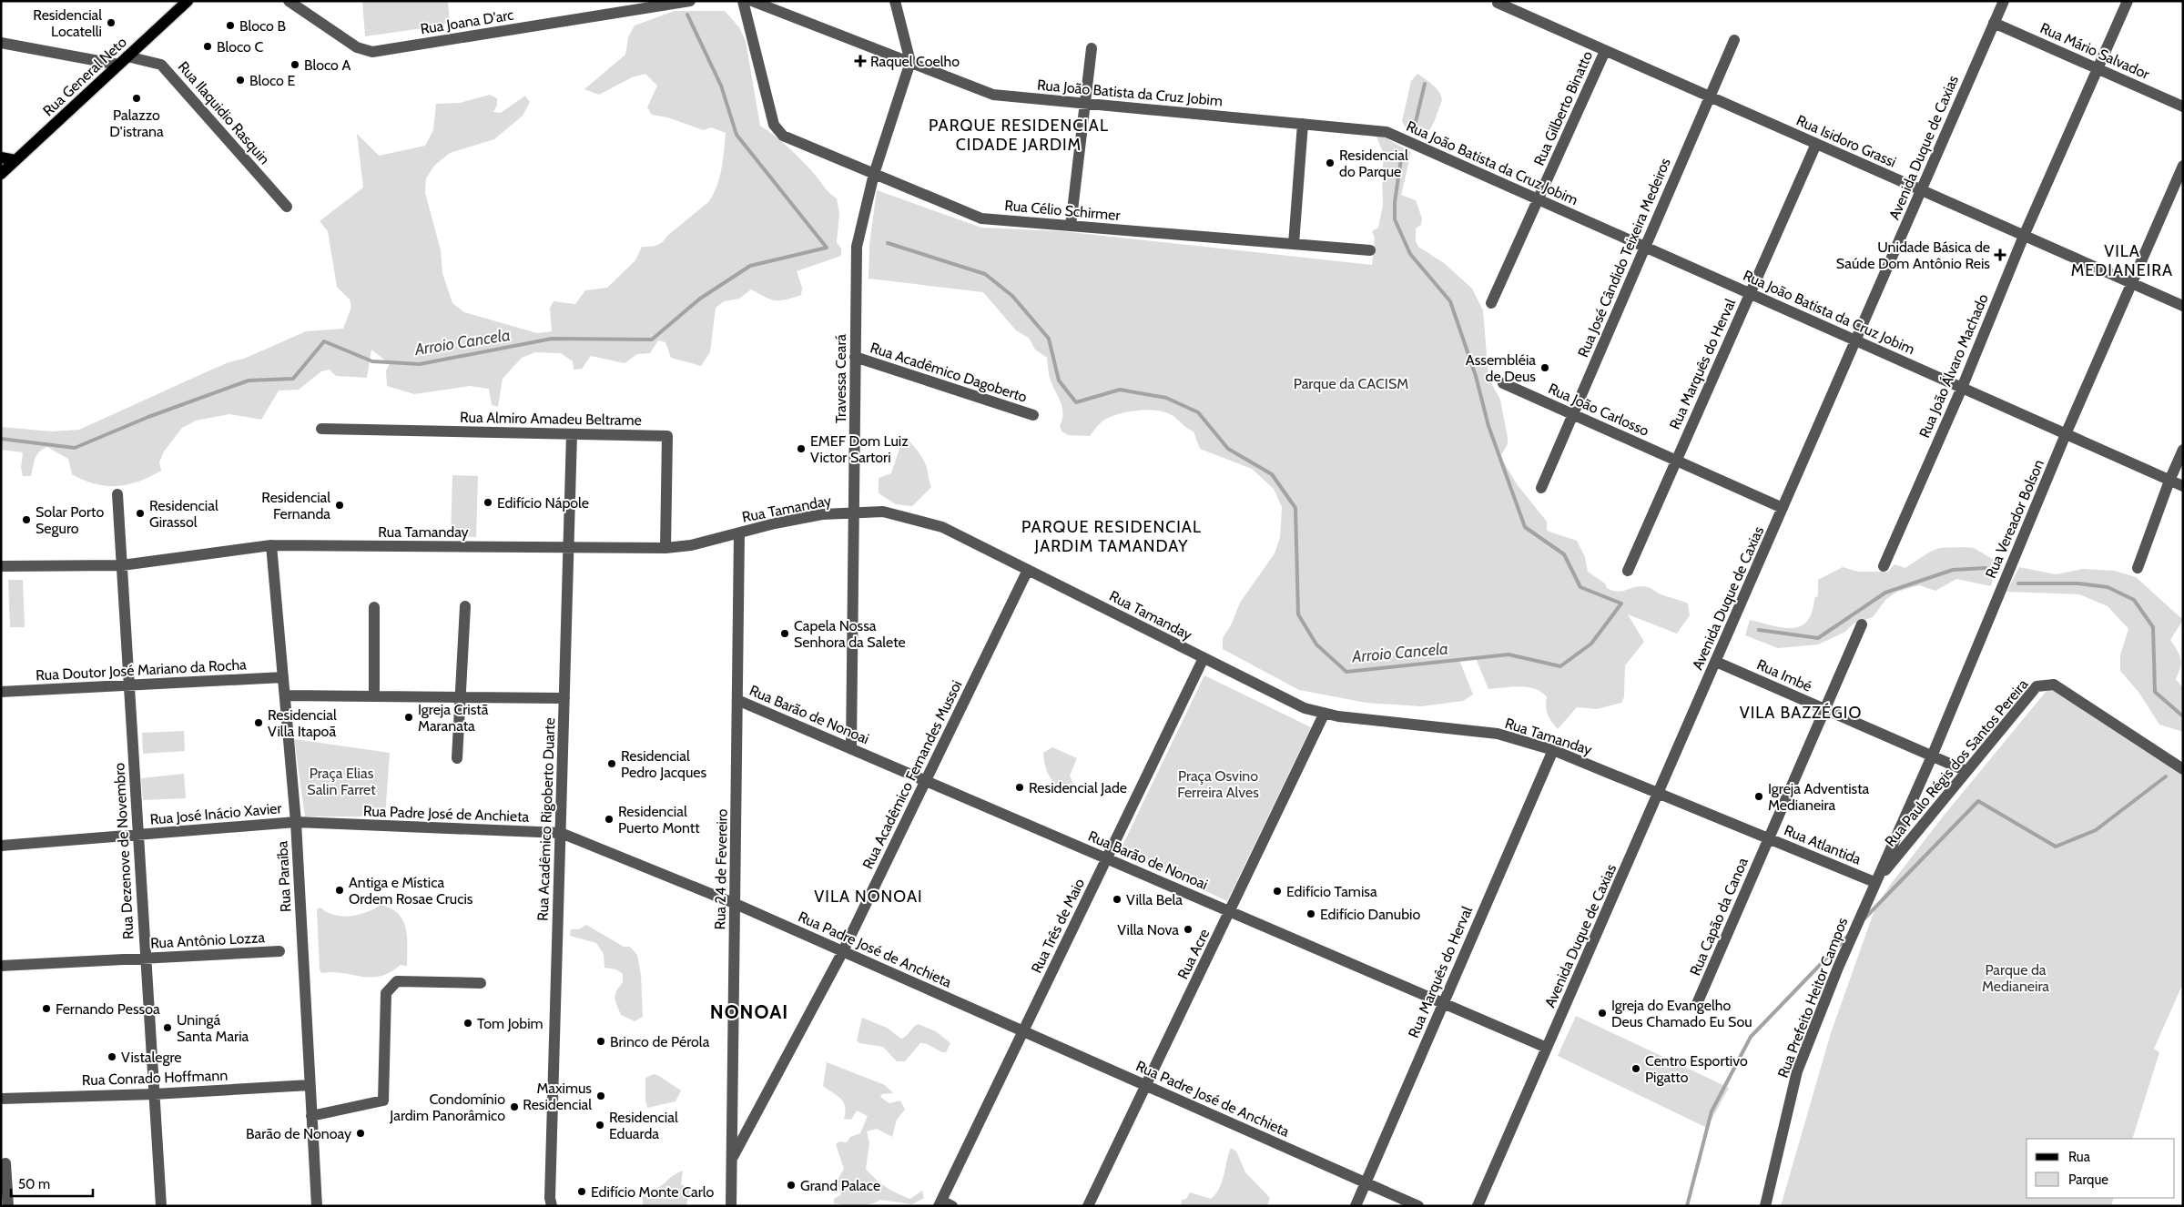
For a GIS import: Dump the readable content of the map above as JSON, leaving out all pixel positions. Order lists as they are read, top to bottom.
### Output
{
  "streets": {
    "main road": ["Rua General Neto"],
    "street": [
      "Rua Joana D'arc",
      "Rua Mário Salvador",
      "Rua João Batista da Cruz Jobim",
      "Rua Gilberto Binatto",
      "Rua Ilaquidio Rasquin",
      "Rua Isidoro Grassi",
      "Avenida Duque de Caxias",
      "Rua Célio Schirmer",
      "Rua José Cândido Teixeira Medeiros",
      "Rua Marquês do Herval",
      "Rua João Álvaro Machado",
      "Rua Acadêmico Dagoberto",
      "Travessa Ceará",
      "Rua João Carlosso",
      "Rua Almiro Amadeu Beltrame",
      "Rua Tamanday",
      "Rua Vereador Bolson",
      "Rua Doutor José Mariano da Rocha",
      "Rua Imbé",
      "Rua Barão de Nonoai",
      "Rua Paulo Régis dos Santos Pereira",
      "Rua Acadêmico Fernandes Mussoi",
      "Rua José Inácio Xavier",
      "Rua Padre José de Anchieta",
      "Rua Acadêmico Rigoberto Duarte",
      "Rua Atlantida",
      "Rua Dezenove de Novembro",
      "Rua 24 de Fevereiro",
      "Rua Paraíba",
      "Rua Capão da Canoa",
      "Rua Três de Maio",
      "Rua Antônio Lozza",
      "Rua Acre",
      "Rua Prefeito Heitor Campos",
      "Rua Conrado Hoffmann"
    ]
  },
  "crossings": [
    ["Rua Mário Salvador", "Avenida Duque de Caxias"],
    ["Rua Mário Salvador", "Rua João Álvaro Machado"],
    ["Rua General Neto", "Rua Ilaquidio Rasquin"],
    ["Rua João Batista da Cruz Jobim", "Rua Gilberto Binatto"],
    ["Rua João Batista da Cruz Jobim", "Avenida Duque de Caxias"],
    ["Rua João Batista da Cruz Jobim", "Rua José Cândido Teixeira Medeiros"],
    ["Rua João Batista da Cruz Jobim", "Rua Marquês do Herval"],
    ["Rua João Batista da Cruz Jobim", "Rua João Álvaro Machado"],
    ["Rua João Batista da Cruz Jobim", "Travessa Ceará"],
    ["Rua João Batista da Cruz Jobim", "Rua Vereador Bolson"],
    ["Rua Gilberto Binatto", "Rua Isidoro Grassi"],
    ["Rua Isidoro Grassi", "Avenida Duque de Caxias"],
    ["Rua Isidoro Grassi", "Rua José Cândido Teixeira Medeiros"],
    ["Rua Isidoro Grassi", "Rua Marquês do Herval"],
    ["Rua Isidoro Grassi", "Rua João Álvaro Machado"],
    ["Rua Isidoro Grassi", "Rua Vereador Bolson"],
    ["Avenida Duque de Caxias", "Rua João Carlosso"],
    ["Avenida Duque de Caxias", "Rua Tamanday"],
    ["Avenida Duque de Caxias", "Rua Imbé"],
    ["Avenida Duque de Caxias", "Rua Barão de Nonoai"],
    ["Avenida Duque de Caxias", "Rua Atlantida"],
    ["Rua Célio Schirmer", "Travessa Ceará"],
    ["Rua José Cândido Teixeira Medeiros", "Rua João Carlosso"],
    ["Rua Marquês do Herval", "Rua João Carlosso"],
    ["Rua Marquês do Herval", "Rua Tamanday"],
    ["Rua Marquês do Herval", "Rua Barão de Nonoai"],
    ["Rua Marquês do Herval", "Rua Padre José de Anchieta"],
    ["Rua Acadêmico Dagoberto", "Travessa Ceará"],
    ["Travessa Ceará", "Rua Tamanday"],
    ["Travessa Ceará", "Rua Barão de Nonoai"],
    ["Rua Almiro Amadeu Beltrame", "Rua Tamanday"],
    ["Rua Almiro Amadeu Beltrame", "Rua Acadêmico Rigoberto Duarte"],
    ["Rua Tamanday", "Rua Acadêmico Fernandes Mussoi"],
    ["Rua Tamanday", "Rua Acadêmico Rigoberto Duarte"],
    ["Rua Tamanday", "Rua Atlantida"],
    ["Rua Tamanday", "Rua Dezenove de Novembro"],
    ["Rua Tamanday", "Rua 24 de Fevereiro"],
    ["Rua Tamanday", "Rua Paraíba"],
    ["Rua Tamanday", "Rua Três de Maio"],
    ["Rua Tamanday", "Rua Acre"],
    ["Rua Vereador Bolson", "Rua Imbé"],
    ["Rua Vereador Bolson", "Rua Paulo Régis dos Santos Pereira"],
    ["Rua Vereador Bolson", "Rua Atlantida"],
    ["Rua Vereador Bolson", "Rua Prefeito Heitor Campos"],
    ["Rua Doutor José Mariano da Rocha", "Rua Dezenove de Novembro"],
    ["Rua Doutor José Mariano da Rocha", "Rua Paraíba"],
    ["Rua Imbé", "Rua Paulo Régis dos Santos Pereira"],
    ["Rua Barão de Nonoai", "Rua Acadêmico Fernandes Mussoi"],
    ["Rua Barão de Nonoai", "Rua 24 de Fevereiro"],
    ["Rua Barão de Nonoai", "Rua Três de Maio"],
    ["Rua Barão de Nonoai", "Rua Acre"],
    ["Rua Paulo Régis dos Santos Pereira", "Rua Atlantida"],
    ["Rua Paulo Régis dos Santos Pereira", "Rua Prefeito Heitor Campos"],
    ["Rua Acadêmico Fernandes Mussoi", "Rua Padre José de Anchieta"],
    ["Rua Acadêmico Fernandes Mussoi", "Rua 24 de Fevereiro"],
    ["Rua José Inácio Xavier", "Rua Padre José de Anchieta"],
    ["Rua José Inácio Xavier", "Rua Dezenove de Novembro"],
    ["Rua José Inácio Xavier", "Rua Paraíba"],
    ["Rua Padre José de Anchieta", "Rua Acadêmico Rigoberto Duarte"],
    ["Rua Padre José de Anchieta", "Rua 24 de Fevereiro"],
    ["Rua Padre José de Anchieta", "Rua Paraíba"],
    ["Rua Padre José de Anchieta", "Rua Três de Maio"],
    ["Rua Padre José de Anchieta", "Rua Acre"],
    ["Rua Atlantida", "Rua Capão da Canoa"],
    ["Rua Atlantida", "Rua Prefeito Heitor Campos"],
    ["Rua Dezenove de Novembro", "Rua Antônio Lozza"],
    ["Rua Dezenove de Novembro", "Rua Conrado Hoffmann"],
    ["Rua Paraíba", "Rua Conrado Hoffmann"]
  ],
  "districts": [
    "PARQUE RESIDENCIAL CIDADE JARDIM",
    "VILA MEDIANEIRA",
    "PARQUE RESIDENCIAL JARDIM TAMANDAY",
    "VILA BAZZÉGIO",
    "VILA NONOAI",
    "NONOAI"
  ],
  "water": ["Arroio Cancela"],
  "parks": [
    "Parque da CACISM",
    "Praça Elias Salin Farret",
    "Praça Osvino Ferreira Alves",
    "Parque da Medianeira"
  ],
  "places": {
    "other": [
      "Residencial Locatelli",
      "Bloco B",
      "Bloco C",
      "Bloco A",
      "Bloco E",
      "Palazzo D'istrana",
      "Residencial do Parque",
      "Assembléia de Deus",
      "EMEF Dom Luiz Victor Sartori",
      "Edifício Nápole",
      "Residencial Fernanda",
      "Residencial Girassol",
      "Solar Porto Seguro",
      "Capela Nossa Senhora da Salete",
      "Igreja Cristã Maranata",
      "Residencial Villa Itapoã",
      "Residencial Pedro Jacques",
      "Residencial Jade",
      "Igreja Adventista Medianeira",
      "Residencial Puerto Montt",
      "Antiga e Mística Ordem Rosae Crucis",
      "Edifício Tamisa",
      "Villa Bela",
      "Edifício Danubio",
      "Villa Nova",
      "Fernando Pessoa",
      "Igreja do Evangelho Deus Chamado Eu Sou",
      "Tom Jobim",
      "Uningá Santa Maria",
      "Brinco de Pérola",
      "Vistalegre",
      "Centro Esportivo Pigatto",
      "Maximus Residencial",
      "Condomínio Jardim Panorâmico",
      "Residencial Eduarda",
      "Barão de Nonoay",
      "Grand Palace",
      "Edifício Monte Carlo"
    ],
    "health": ["Raquel Coelho", "Unidade Básica de Saúde Dom Antônio Reis"]
  },
  "legend": ["Rua", "Parque"],
  "scale_bar": "50 m"
}
